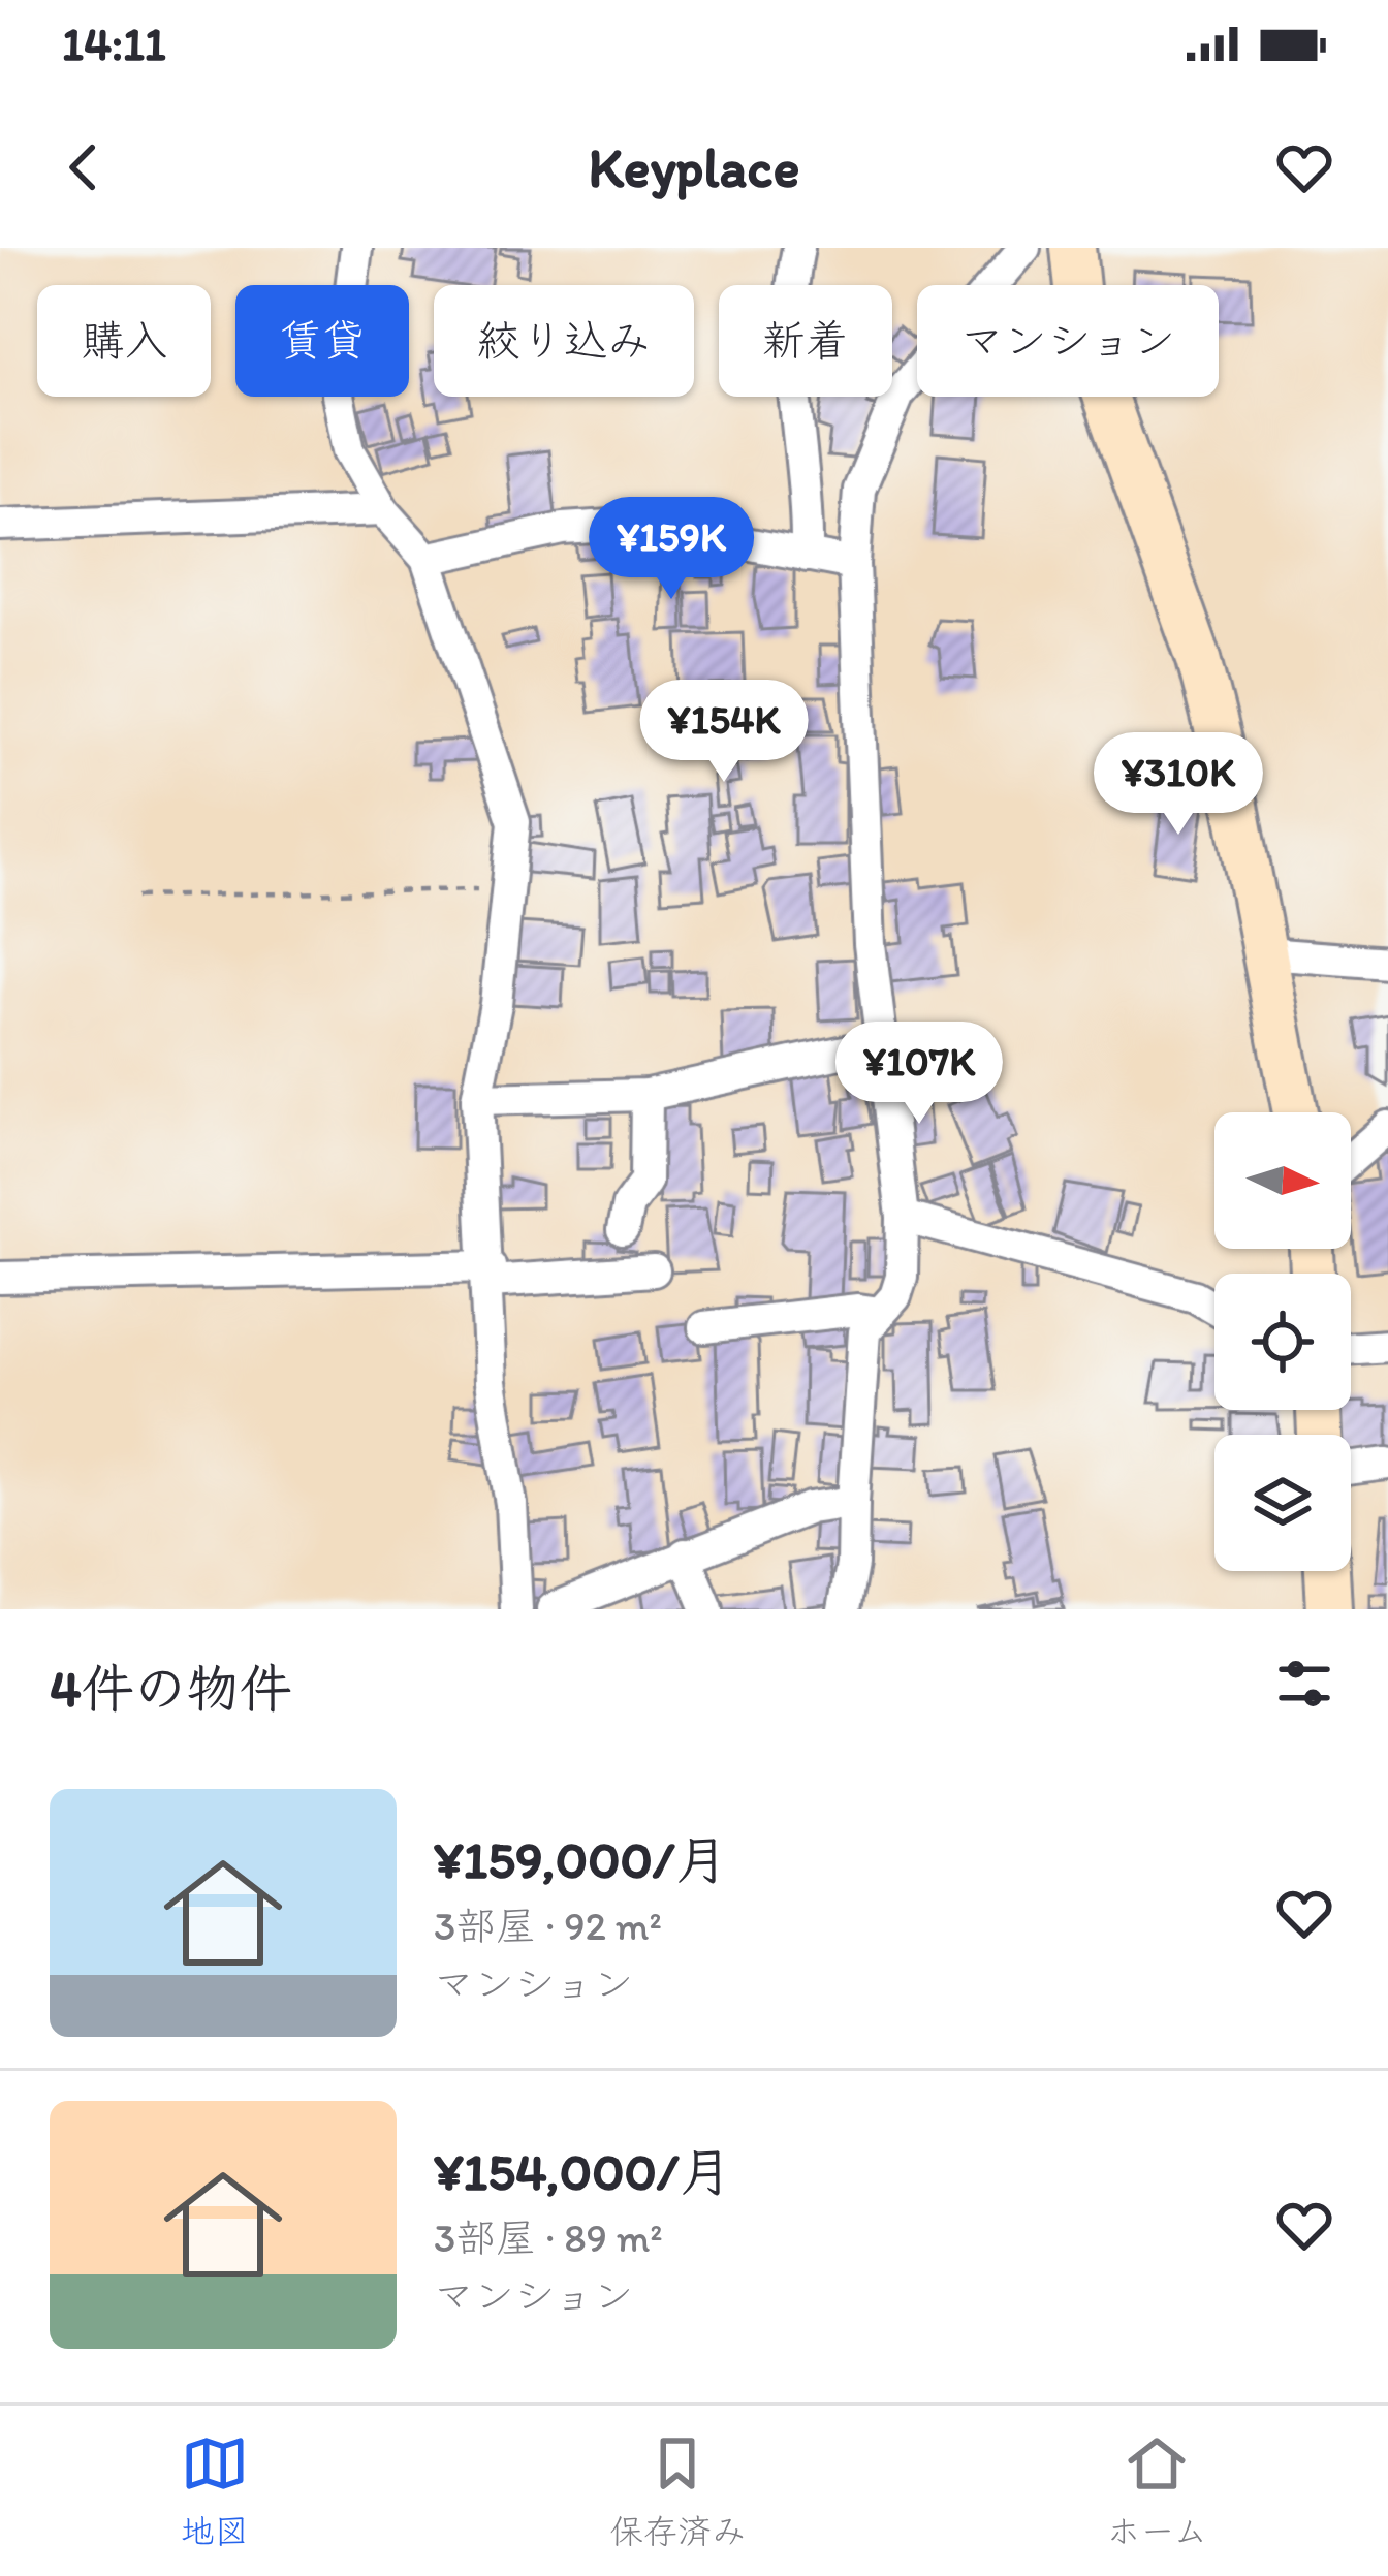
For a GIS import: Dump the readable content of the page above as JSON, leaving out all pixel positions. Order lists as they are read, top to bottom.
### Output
{
  "north": "right",
  "page": {
    "status": "14:11",
    "header": "Keyplace",
    "chip": [
      "購入",
      "賃貸",
      "絞り込み",
      "新着",
      "マンション"
    ],
    "price": [
      "¥159K",
      "¥154K",
      "¥310K",
      "¥107K"
    ],
    "heading": "4件の物件",
    "list": [
      {
        "name": "¥159,000/月",
        "note": "3部屋 · 92 m² · マンション"
      },
      {
        "name": "¥154,000/月",
        "note": "3部屋 · 89 m² · マンション"
      }
    ],
    "tabs": ["地図", "保存済み", "ホーム"]
  }
}
